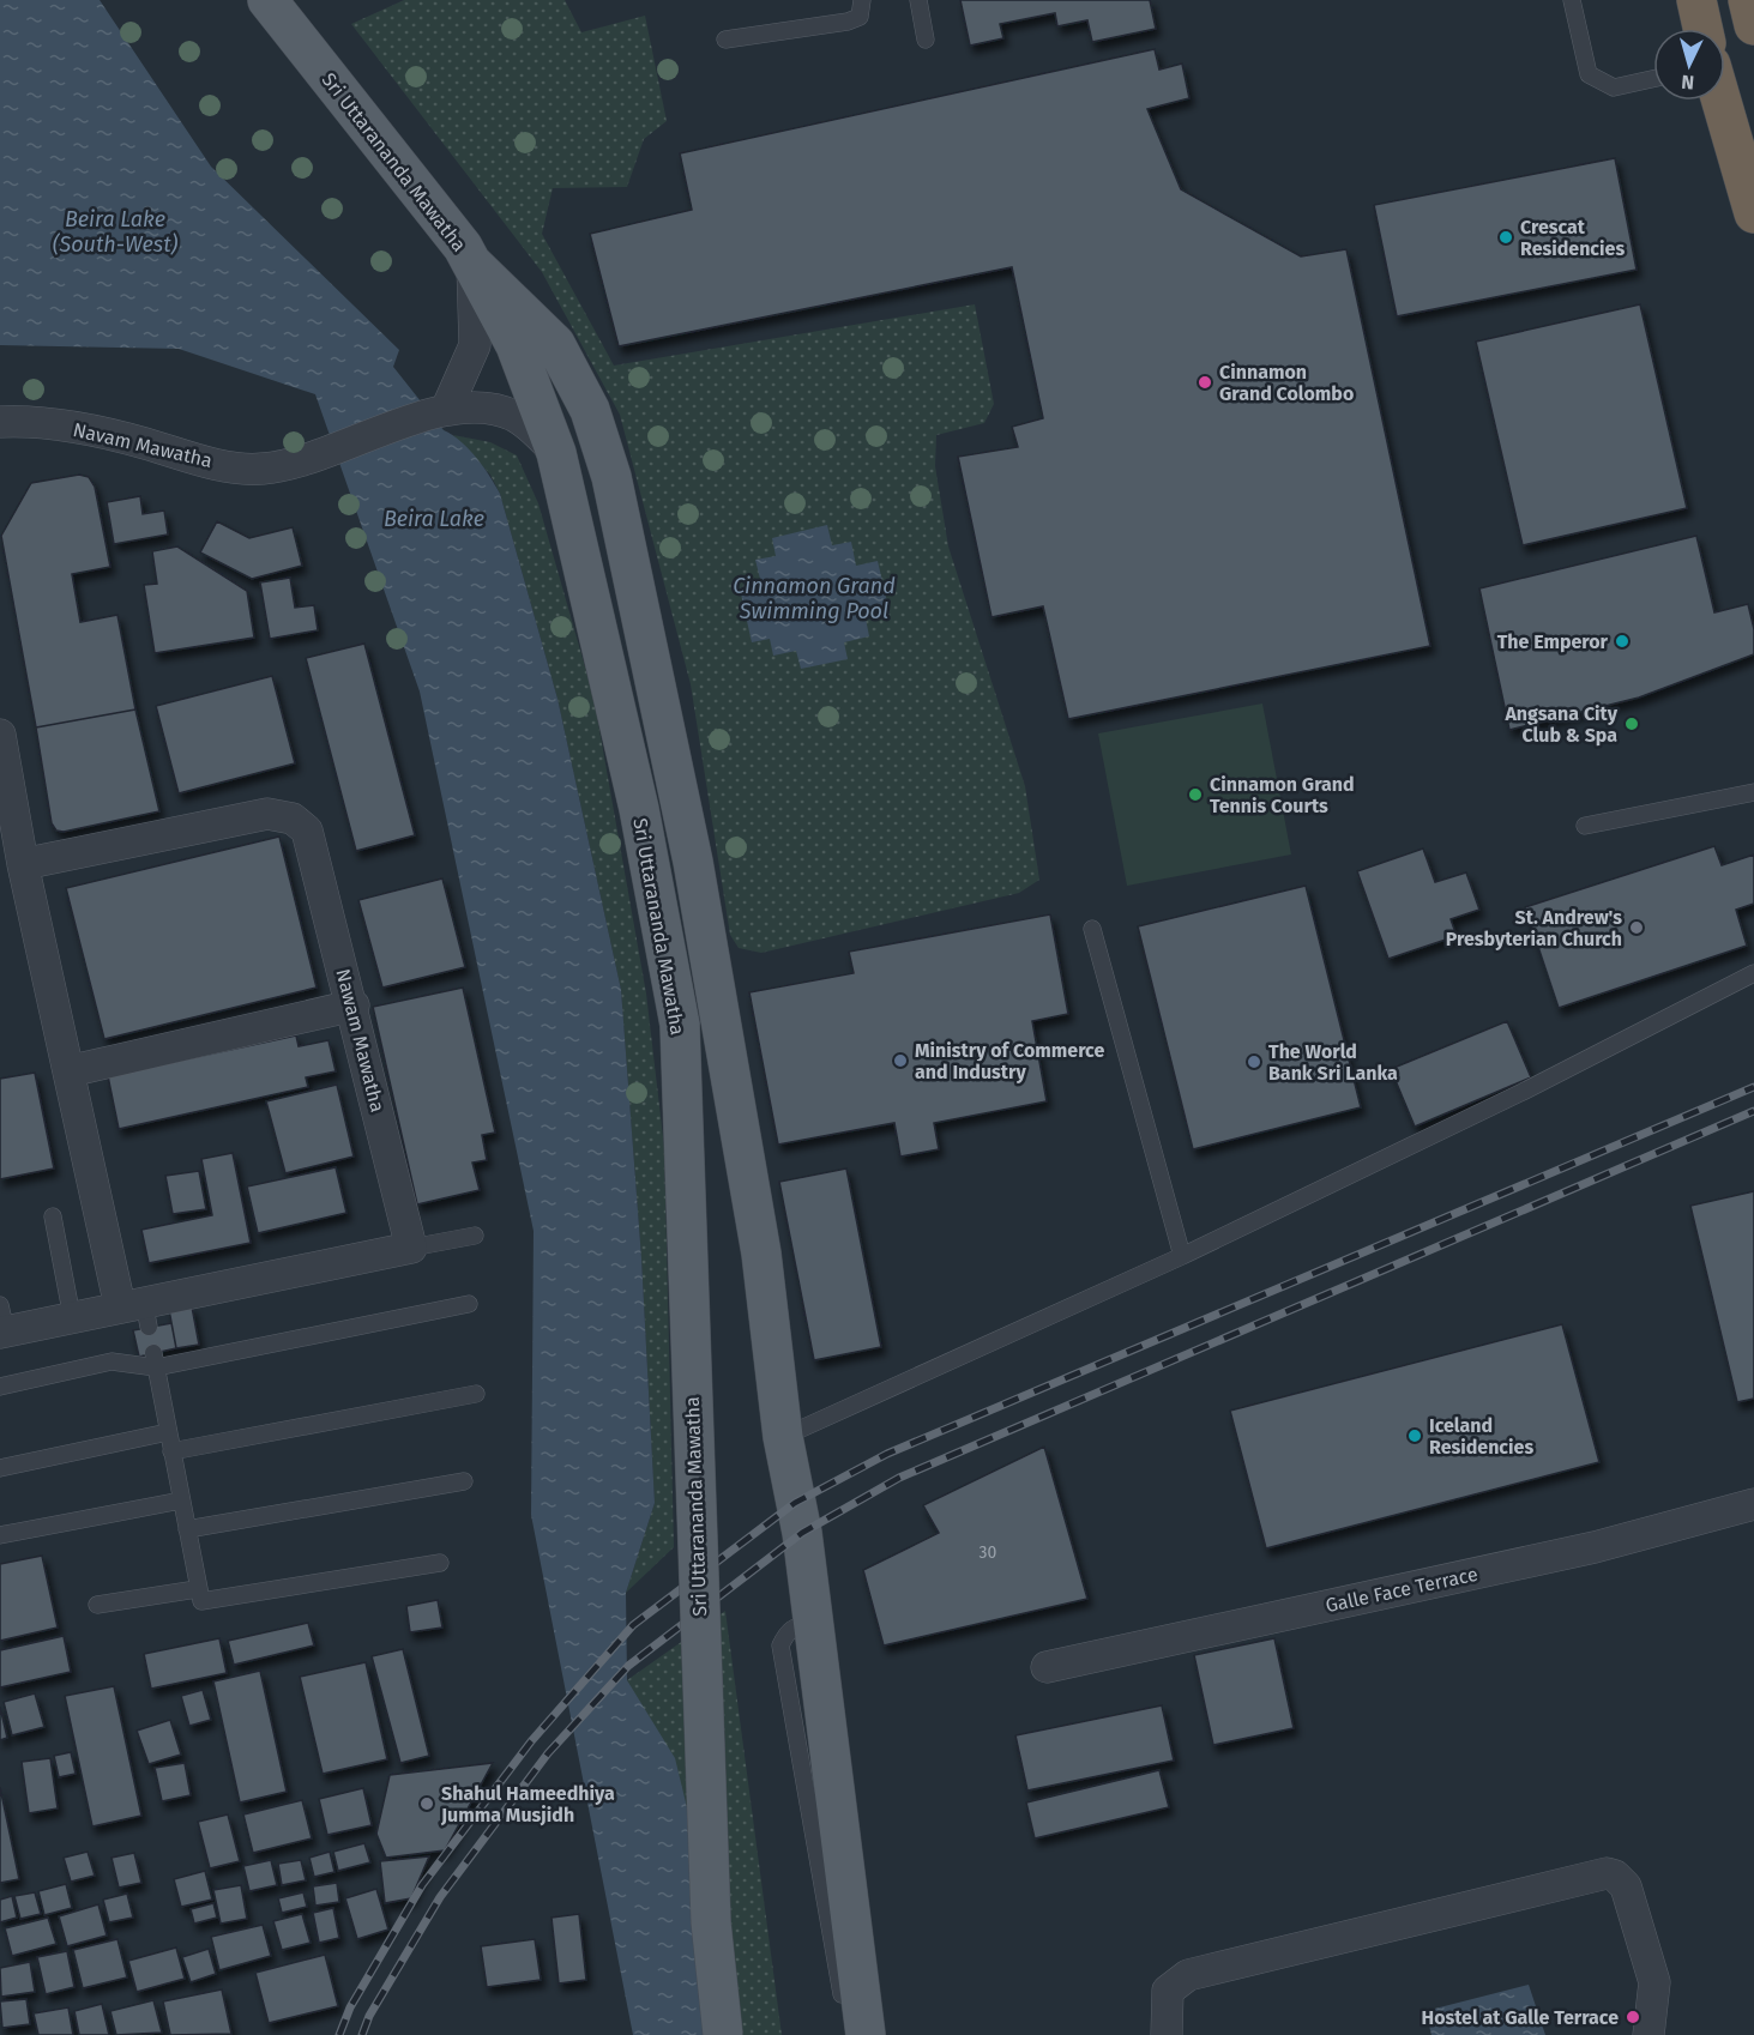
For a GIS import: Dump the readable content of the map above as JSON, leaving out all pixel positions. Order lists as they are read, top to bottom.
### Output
{
  "streets": {
    "main road": ["Sri Uttarananda Mawatha"],
    "street": ["Navam Mawatha", "Nawam Mawatha", "Galle Face Terrace"]
  },
  "crossings": [
    ["Sri Uttarananda Mawatha", "Navam Mawatha"]
  ],
  "water": ["Beira Lake (South-West)", "Beira Lake", "Cinnamon Grand Swimming Pool"],
  "places": [
    "Crescat Residencies",
    "Cinnamon Grand Colombo",
    "The Emperor",
    "Angsana City Club & Spa",
    "Cinnamon Grand Tennis Courts",
    "St. Andrew's Presbyterian Church",
    "Ministry of Commerce and Industry",
    "The World Bank Sri Lanka",
    "Iceland Residencies",
    "Shahul Hameedhiya Jumma Musjidh",
    "Hostel at Galle Terrace"
  ],
  "house_numbers": ["30"],
  "north": "bottom"
}
